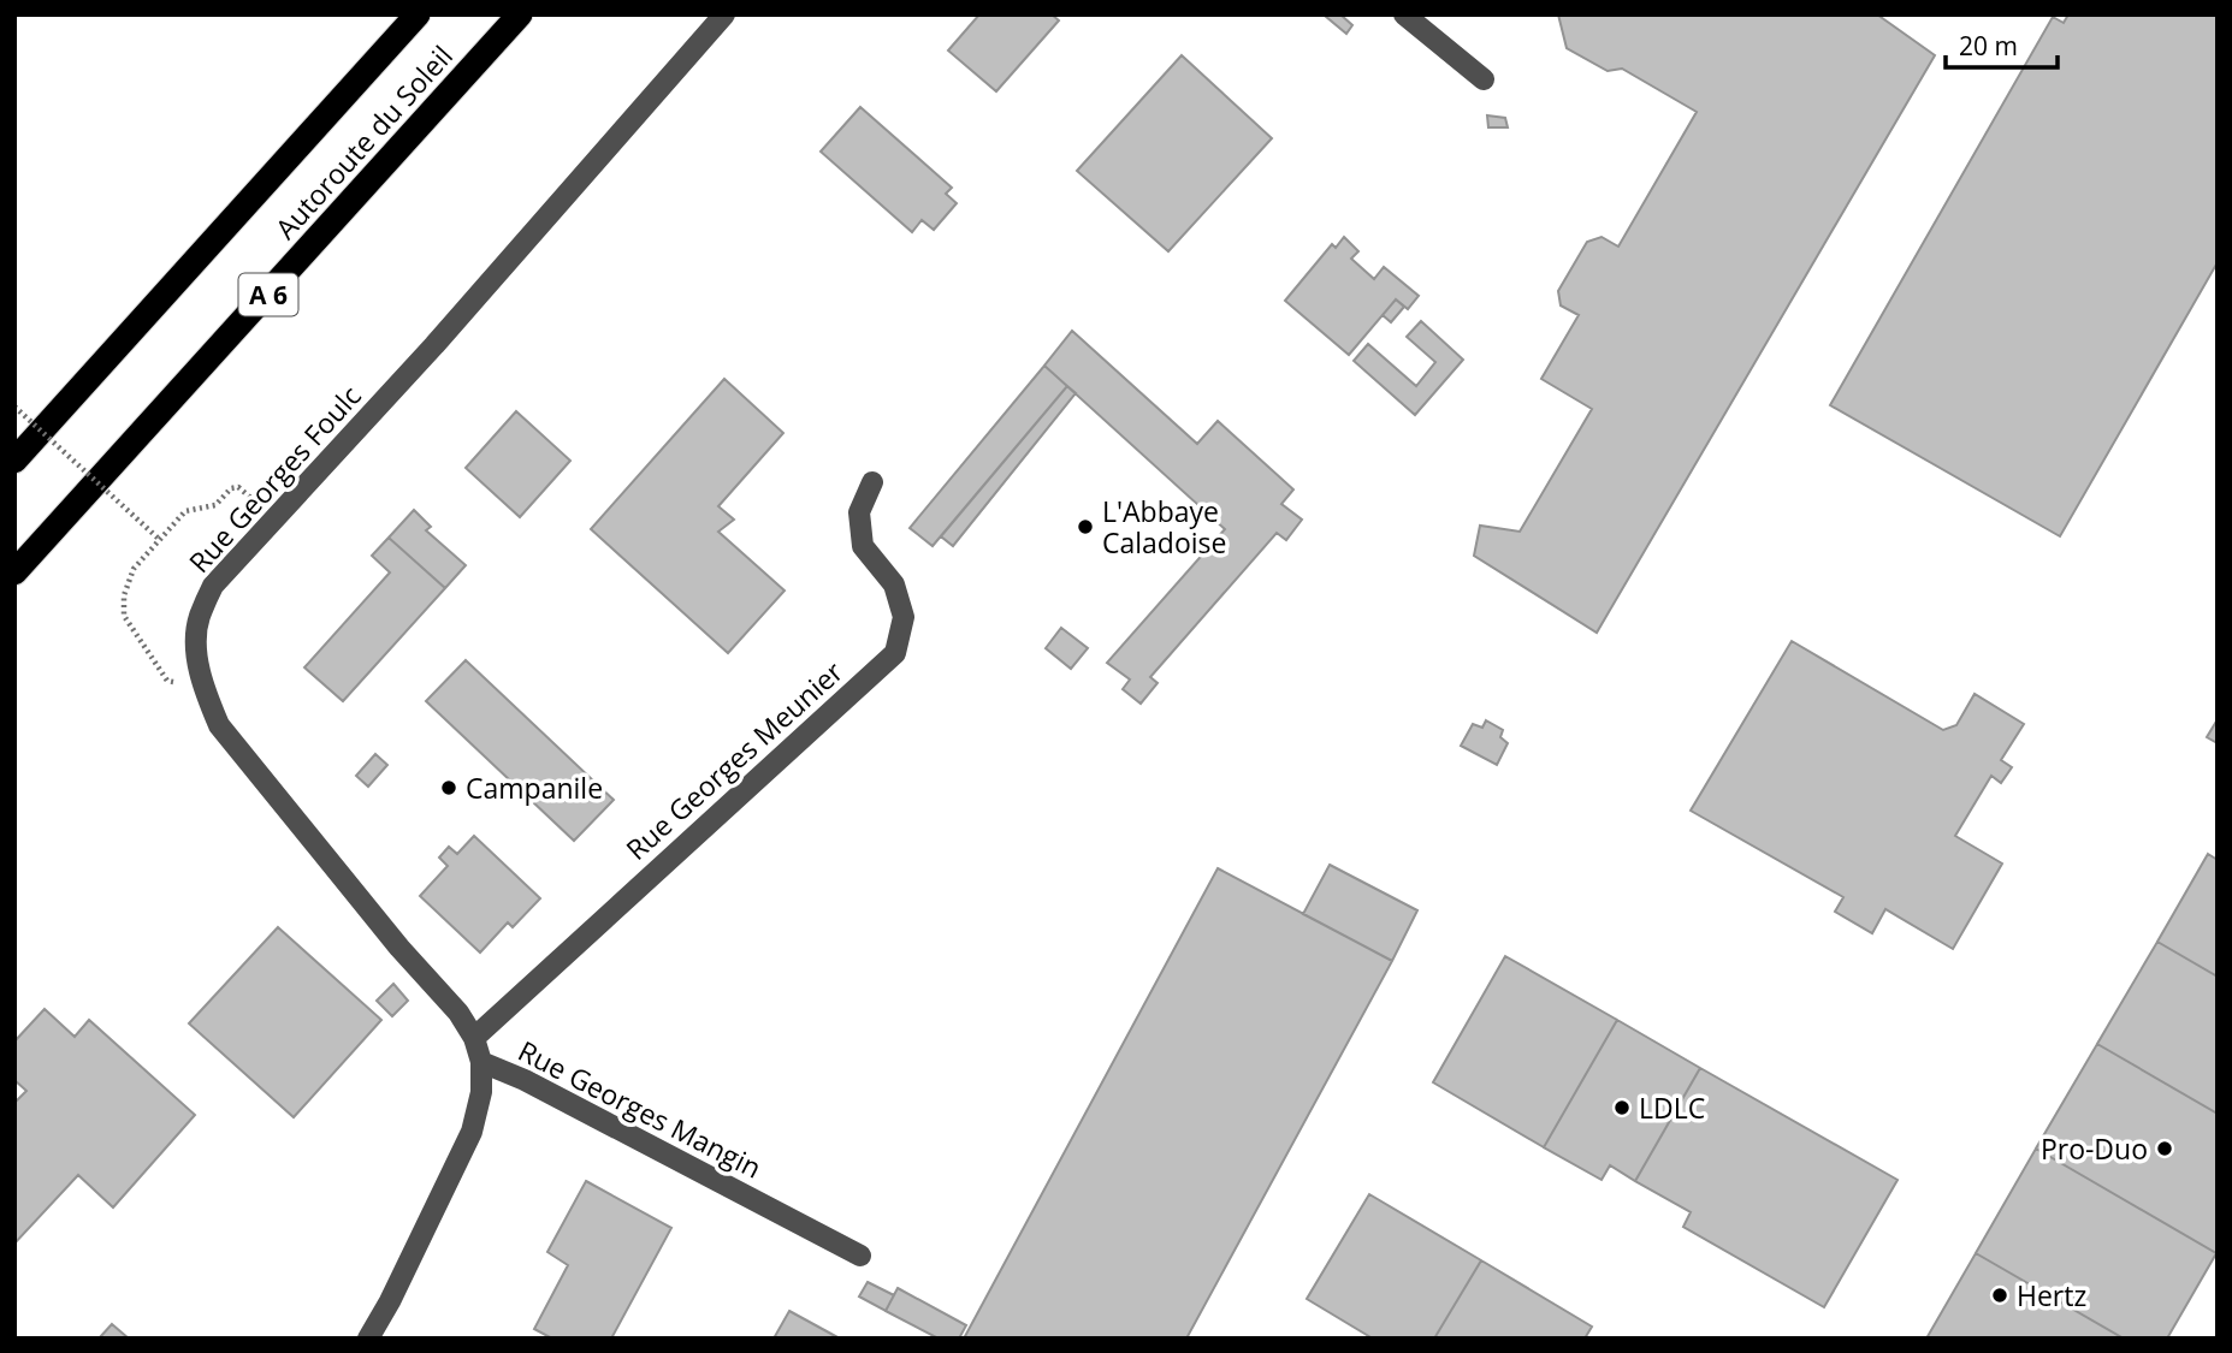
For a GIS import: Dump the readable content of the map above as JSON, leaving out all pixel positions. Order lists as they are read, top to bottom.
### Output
{
  "streets": {
    "highway": ["Autoroute du Soleil", "A 6"],
    "street": ["Rue Georges Foulc", "Rue Georges Meunier", "Rue Georges Mangin"]
  },
  "crossings": [
    ["Rue Georges Foulc", "Rue Georges Meunier"],
    ["Rue Georges Foulc", "Rue Georges Mangin"]
  ],
  "places": [
    "L'Abbaye Caladoise",
    "Campanile",
    "LDLC",
    "Pro-Duo",
    "Hertz"
  ],
  "scale_bar": "20 m"
}
